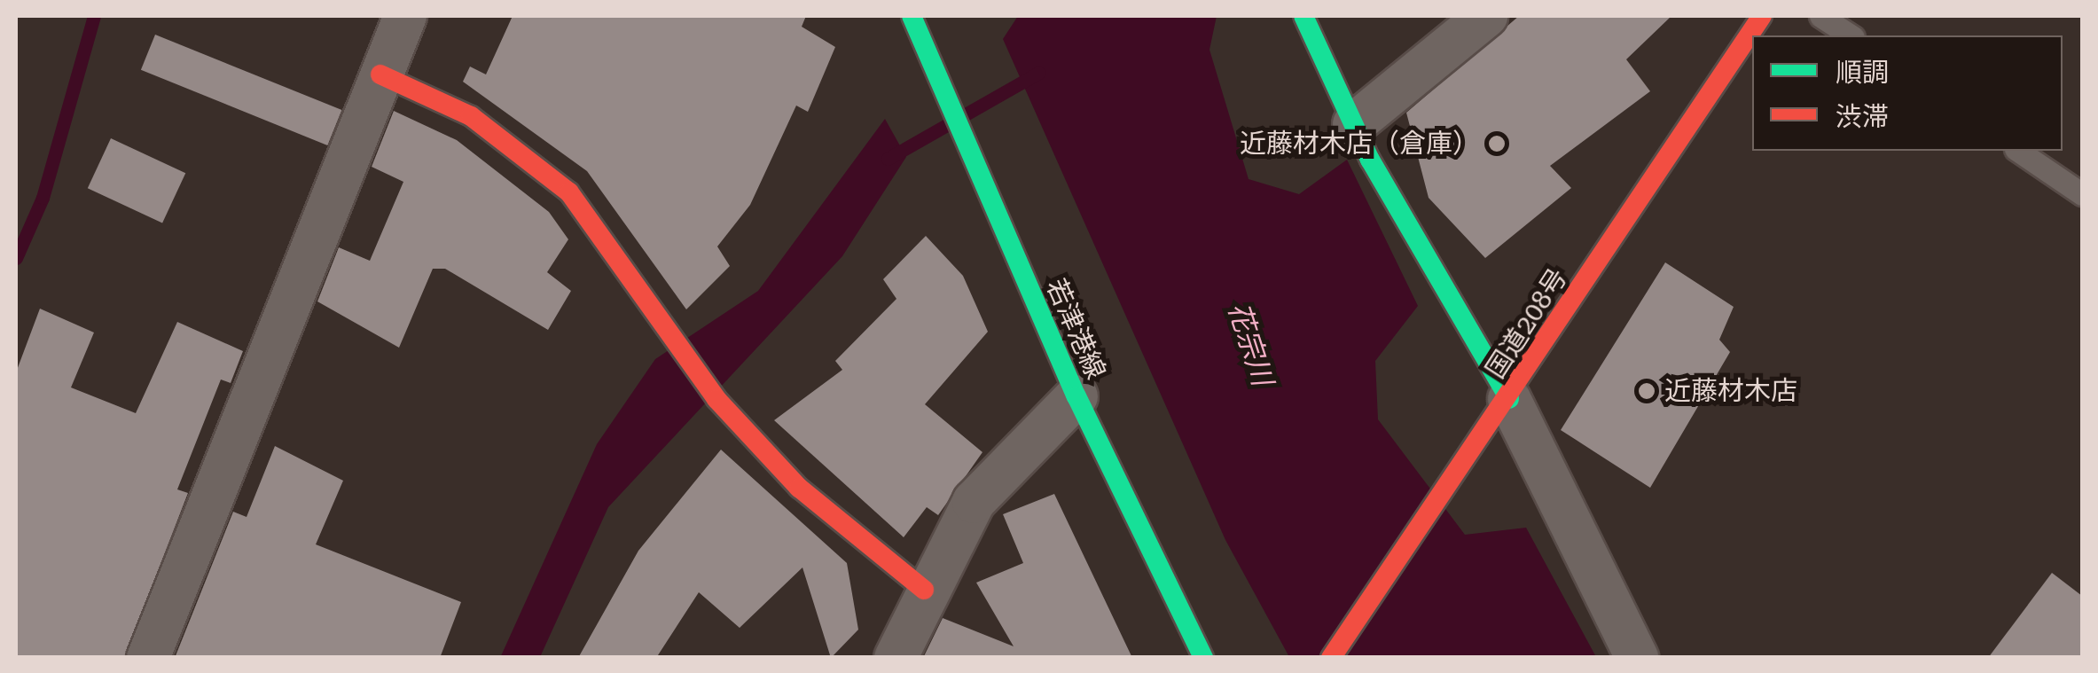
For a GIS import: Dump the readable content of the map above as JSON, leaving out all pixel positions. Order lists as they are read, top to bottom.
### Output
{
  "streets": {
    "main road": ["国道208号", "若津港線"]
  },
  "water": ["花宗川"],
  "places": ["近藤材木店（倉庫）", "近藤材木店"],
  "legend": ["順調", "渋滞"]
}
